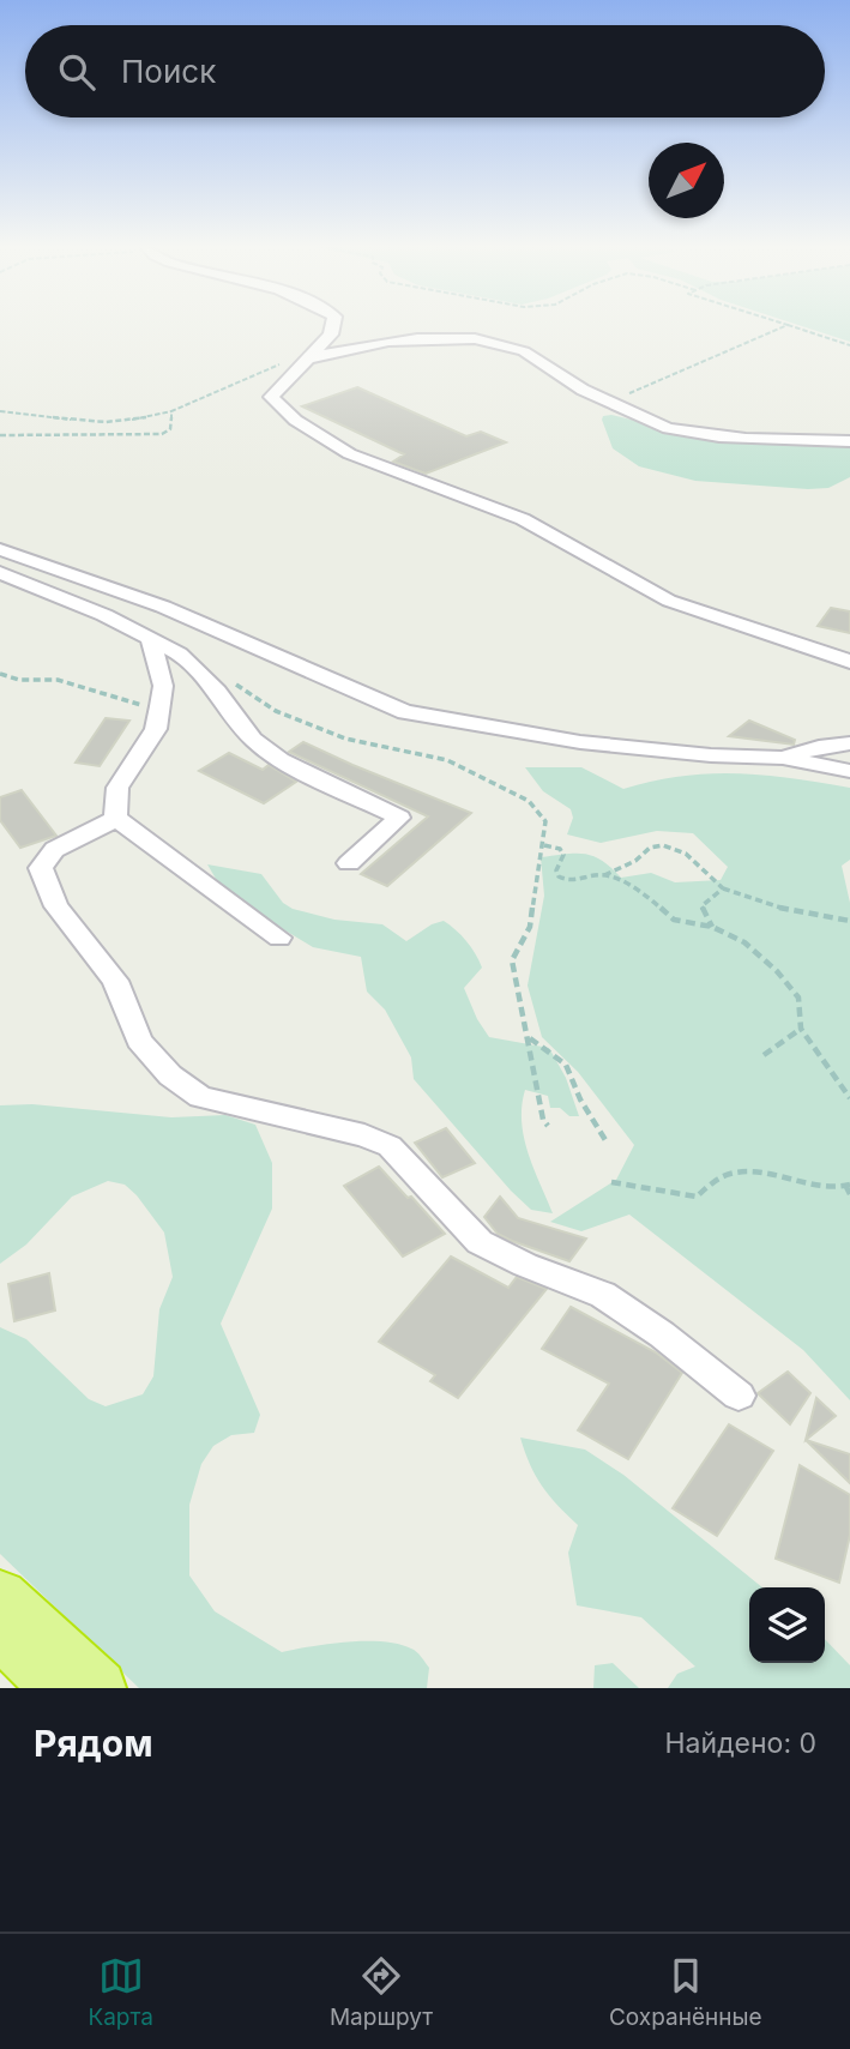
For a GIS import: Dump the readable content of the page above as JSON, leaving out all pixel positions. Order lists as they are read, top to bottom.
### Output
{
  "north": "top right",
  "page": {
    "search": "Поиск",
    "heading": ["Рядом", "Найдено: 0"],
    "nav": ["Карта", "Маршрут", "Сохранённые"]
  }
}
